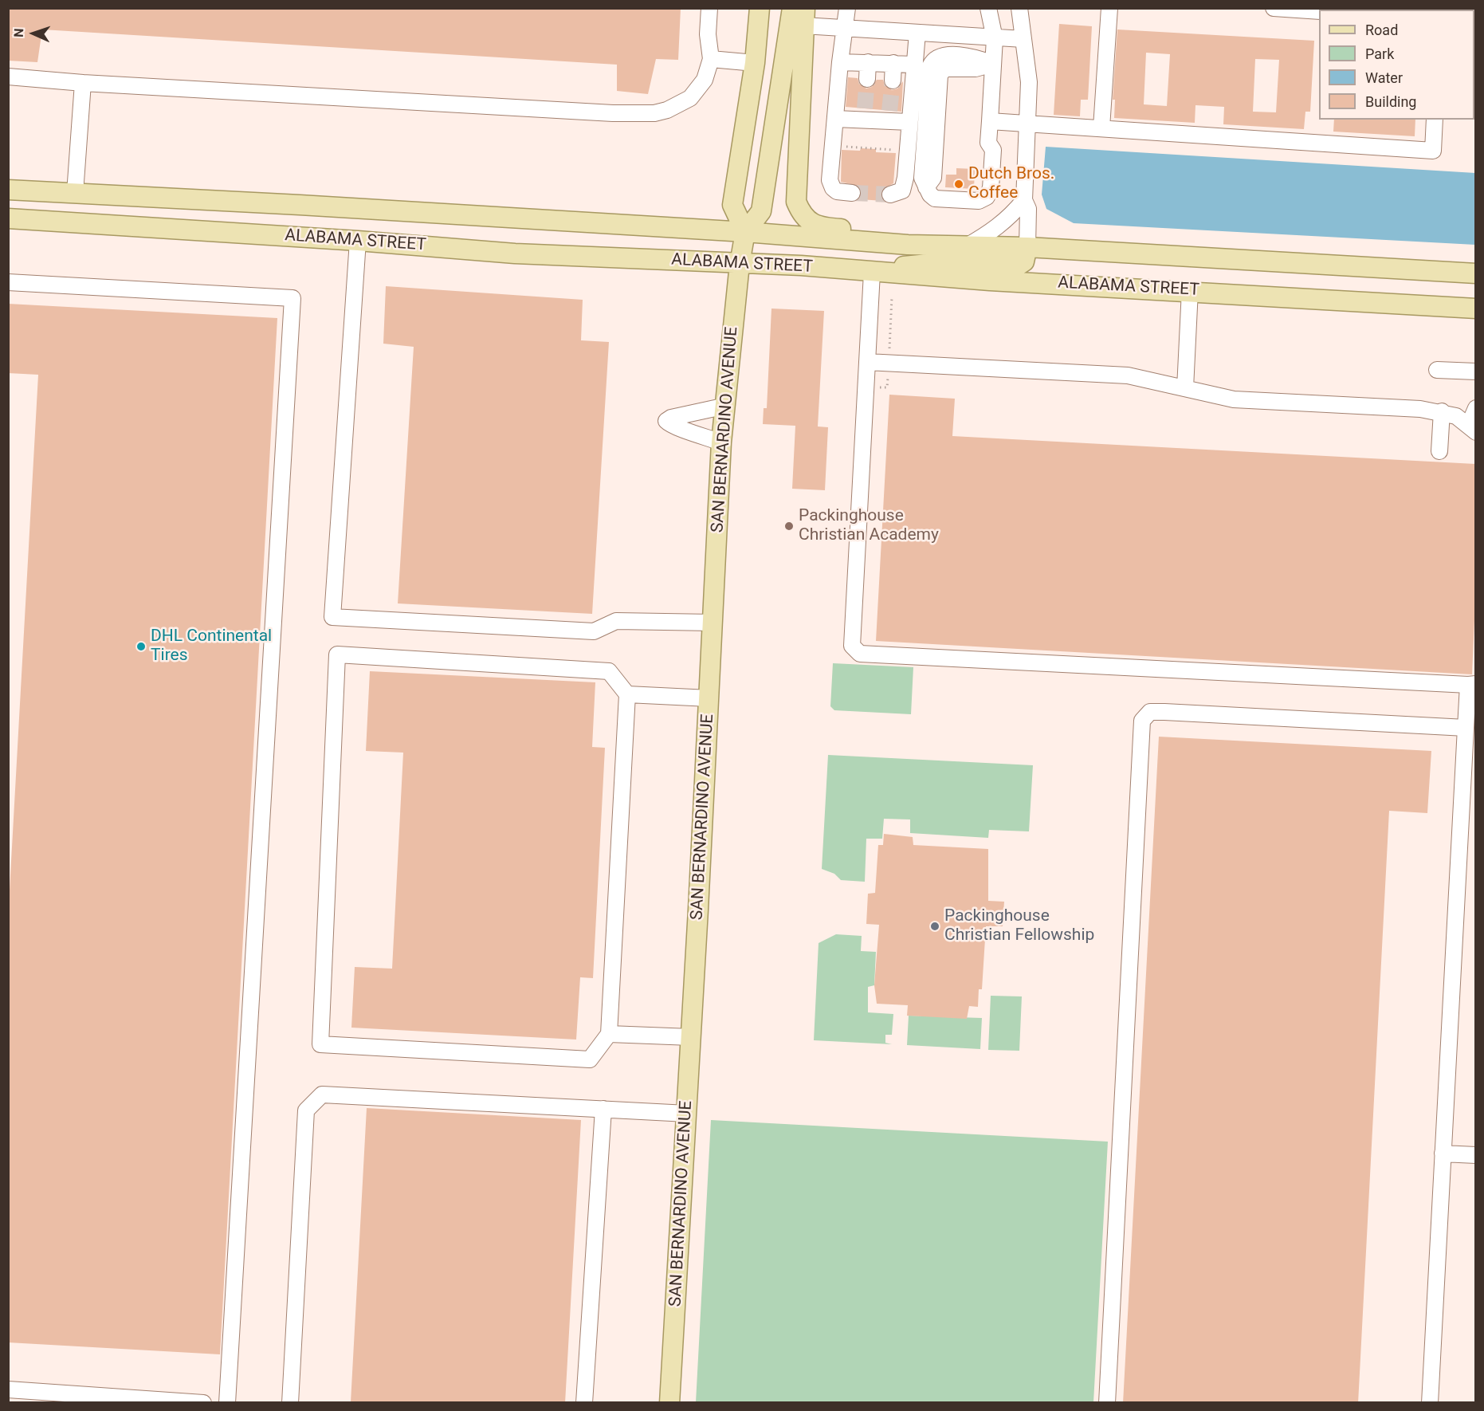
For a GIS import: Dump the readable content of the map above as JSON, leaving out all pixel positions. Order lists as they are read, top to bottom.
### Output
{
  "streets": {
    "main road": ["ALABAMA STREET", "SAN BERNARDINO AVENUE"]
  },
  "crossings": [
    ["ALABAMA STREET", "SAN BERNARDINO AVENUE"]
  ],
  "places": [
    "Dutch Bros. Coffee",
    "Packinghouse Christian Academy",
    "DHL Continental Tires",
    "Packinghouse Christian Fellowship"
  ],
  "legend": [
    "Road",
    "Park",
    "Water",
    "Building"
  ],
  "north": "left"
}
